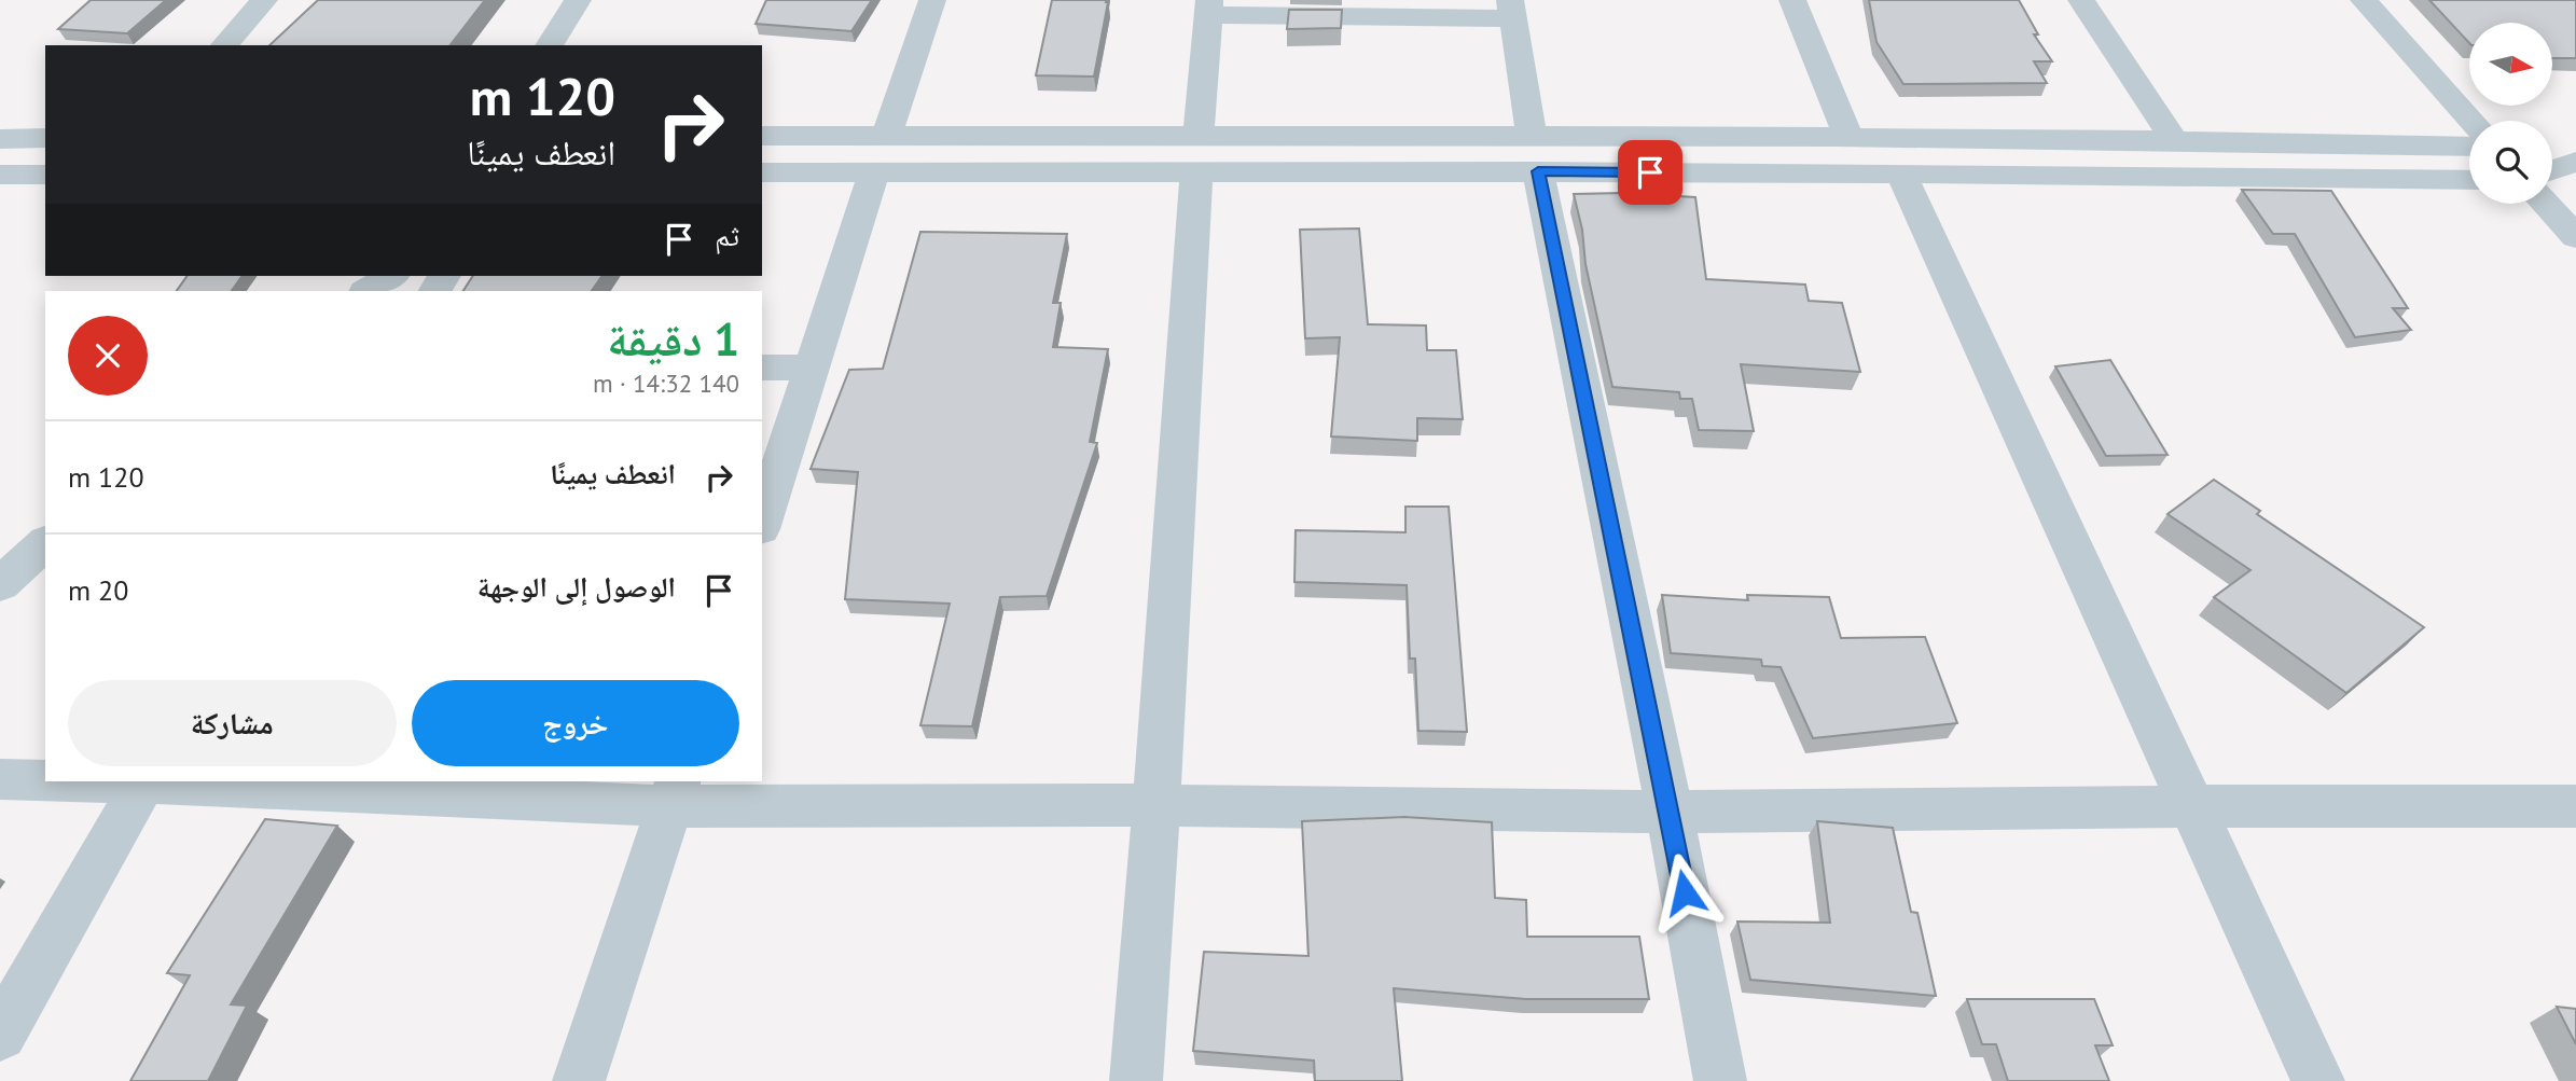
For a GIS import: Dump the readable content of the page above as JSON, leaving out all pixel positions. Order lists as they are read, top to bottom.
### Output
{
  "north": "right",
  "page": {
    "turn": ["120 m", "انعطف يمينًا"],
    "then": "ثم",
    "heading": ["1 دقيقة", "140 m · 14:32"],
    "list": [
      {
        "name": "انعطف يمينًا",
        "value": "120 m"
      },
      {
        "name": "الوصول إلى الوجهة",
        "value": "20 m"
      }
    ],
    "buttons": ["خروج", "مشاركة"]
  }
}
